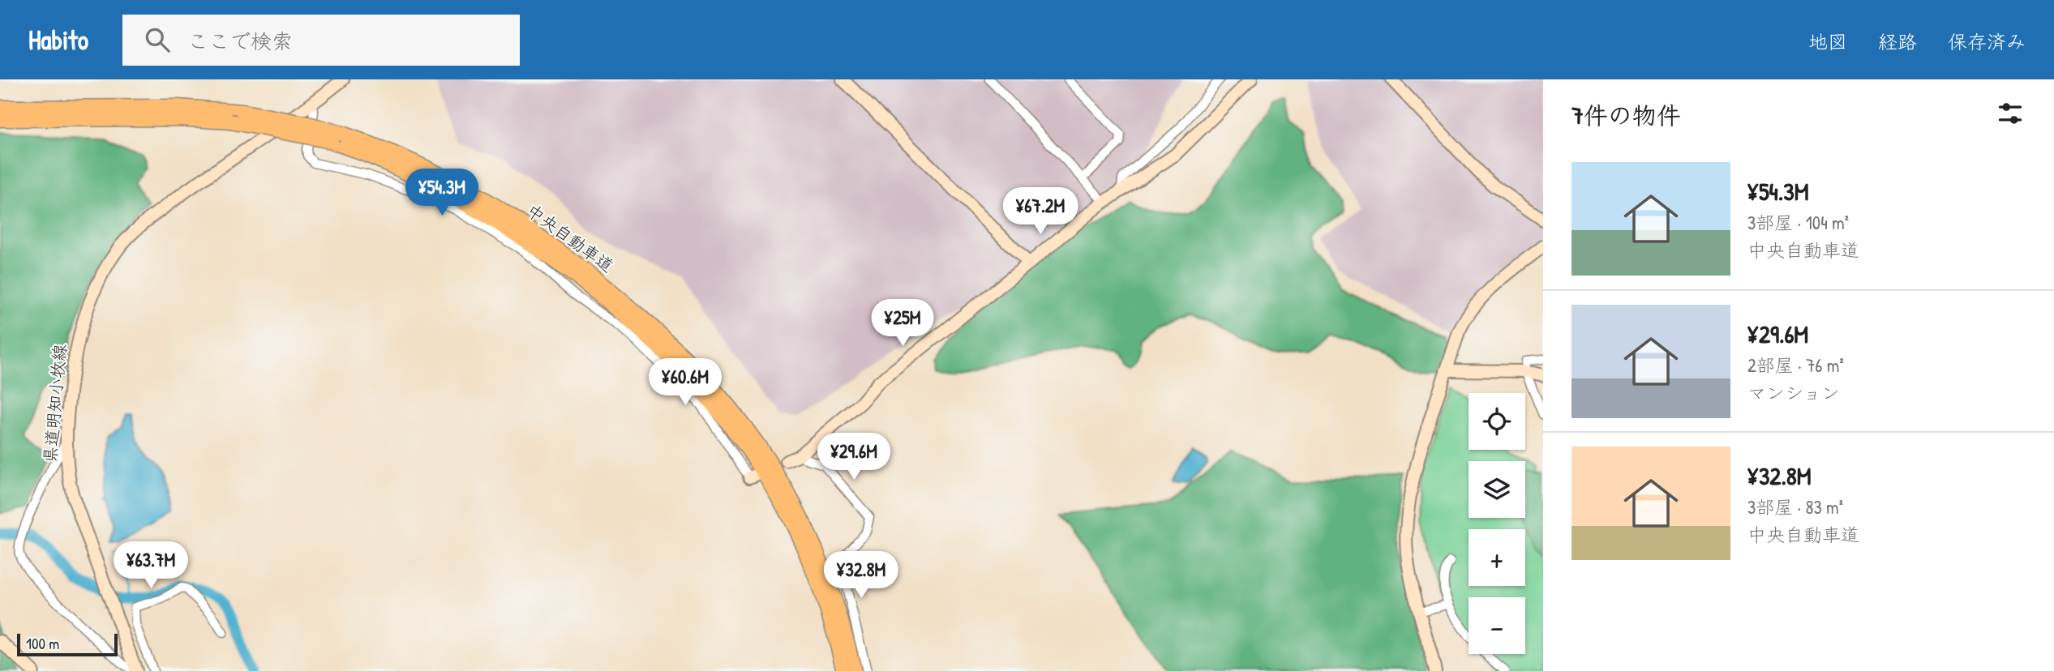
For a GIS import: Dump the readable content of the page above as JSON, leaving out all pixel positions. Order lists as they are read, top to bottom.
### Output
{
  "streets": {
    "highway": ["中央自動車道"],
    "street": ["県道明知小牧線"]
  },
  "scale_bar": "100 m",
  "page": {
    "header": "Habito",
    "search": "ここで検索",
    "nav": ["地図", "経路", "保存済み"],
    "heading": "7件の物件",
    "list": [
      {
        "name": "¥54.3M",
        "note": "3部屋 · 104 m² · 中央自動車道"
      },
      {
        "name": "¥29.6M",
        "note": "2部屋 · 76 m² · マンション"
      },
      {
        "name": "¥32.8M",
        "note": "3部屋 · 83 m² · 中央自動車道"
      }
    ],
    "price": [
      "¥54.3M",
      "¥67.2M",
      "¥25M",
      "¥60.6M",
      "¥29.6M",
      "¥63.7M",
      "¥32.8M"
    ],
    "map_buttons": ["+", "−"],
    "scale": "100 m"
  }
}
